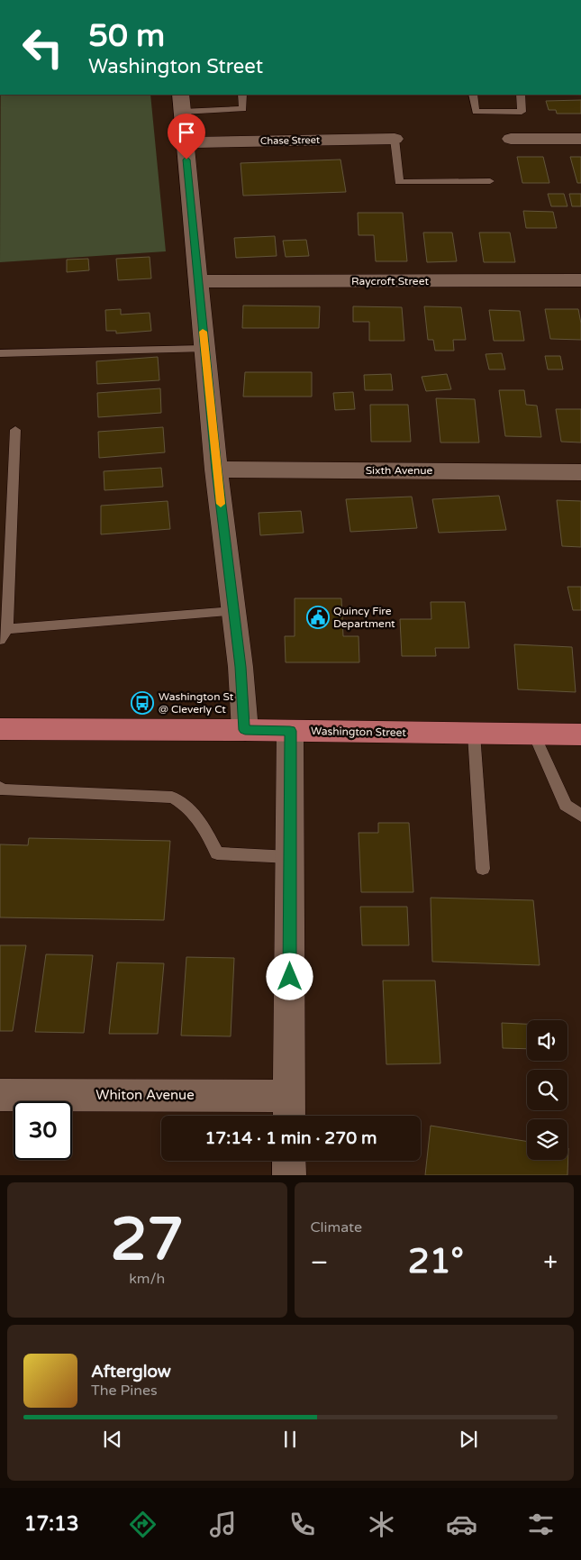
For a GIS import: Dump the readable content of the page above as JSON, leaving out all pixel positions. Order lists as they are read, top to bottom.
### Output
{
  "streets": {
    "main road": ["Washington Street"],
    "street": [
      "Chase Street",
      "Raycroft Street",
      "Sixth Avenue",
      "Whiton Avenue"
    ]
  },
  "places": {
    "public building": ["Quincy Fire Department"],
    "bus stop": ["Washington St @ Cleverly Ct"]
  },
  "page": {
    "turn": ["50 m", "Washington Street"],
    "limit": "30",
    "trip": "17:14 · 1 min · 270 m",
    "tile": [
      ["27", "km/h"],
      "Climate"
    ],
    "heat": ["−", "21°", "+"],
    "song": ["Afterglow", "The Pines"],
    "tabs": "17:13"
  }
}
